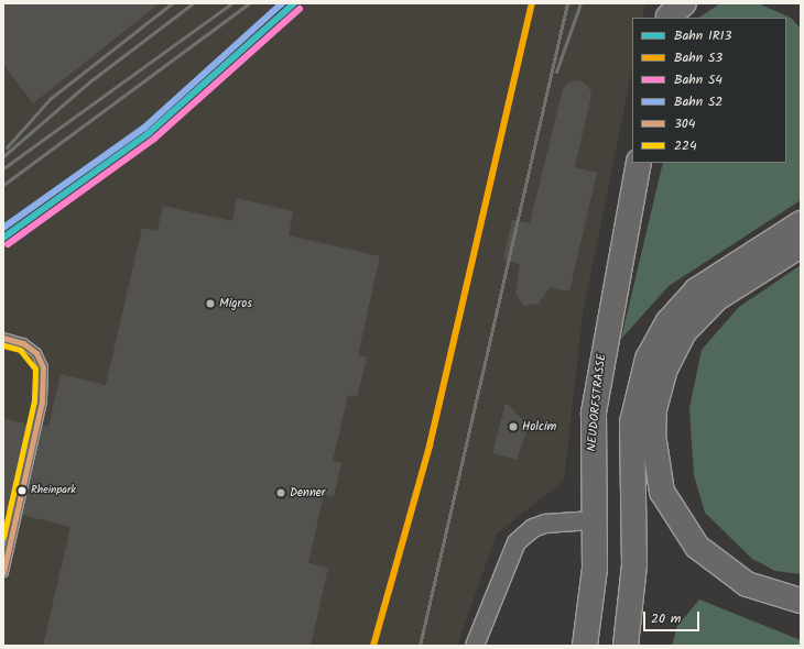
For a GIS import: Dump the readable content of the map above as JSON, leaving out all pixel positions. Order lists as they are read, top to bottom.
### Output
{
  "streets": {
    "main road": ["NEUDORFSTRASSE"]
  },
  "places": [
    "Migros",
    "Holcim",
    "Rheinpark",
    "Denner"
  ],
  "lines": [
    "rail line IR13",
    "rail line S3",
    "rail line S2",
    "rail line S4",
    "transit line 304",
    "transit line 224"
  ],
  "legend": [
    "Bahn IR13",
    "Bahn S3",
    "Bahn S4",
    "Bahn S2",
    "304",
    "224"
  ],
  "scale_bar": "20 m"
}
